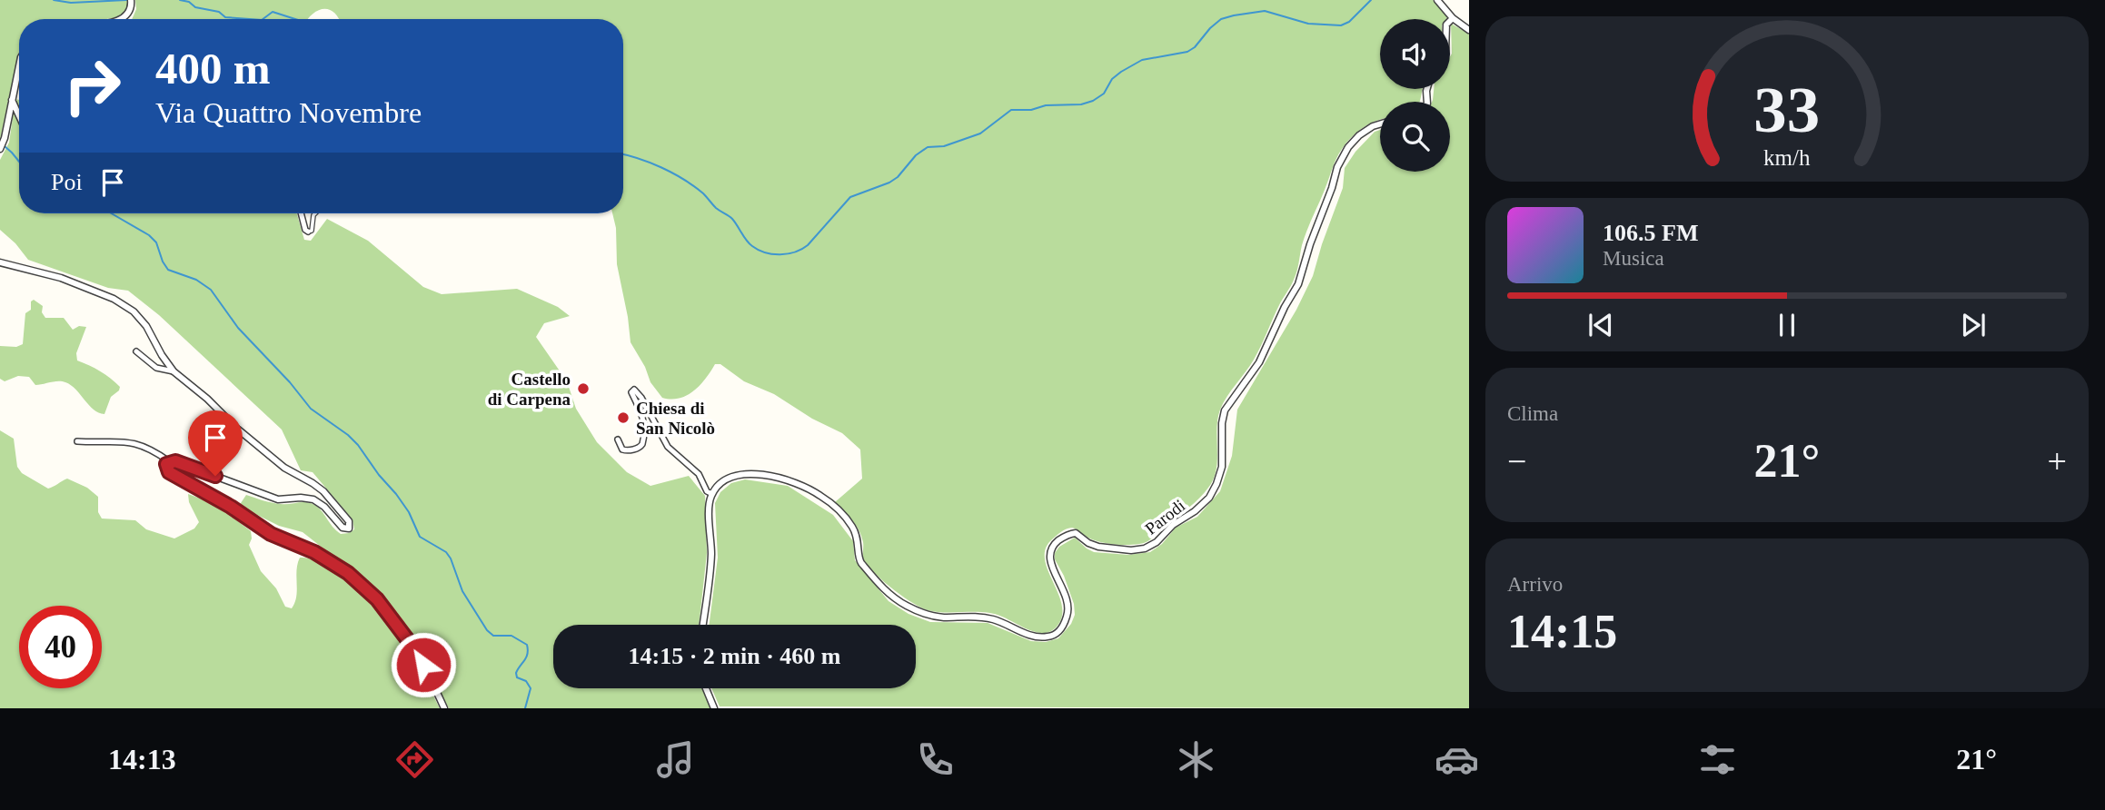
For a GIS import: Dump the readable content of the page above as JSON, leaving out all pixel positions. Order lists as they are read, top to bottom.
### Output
{
  "streets": {
    "street": ["Parodi"]
  },
  "places": ["Castello di Carpena", "Chiesa di San Nicolò"],
  "page": {
    "turn": ["400 m", "Via Quattro Novembre"],
    "then": "Poi",
    "song": ["106.5 FM", "Musica"],
    "tile": [
      "Clima",
      ["Arrivo", "14:15"]
    ],
    "heat": ["−", "21°", "+"],
    "limit": "40",
    "trip": "14:15 · 2 min · 460 m",
    "tabs": ["14:13", "21°"],
    "gauge": ["33", "km/h"]
  }
}
